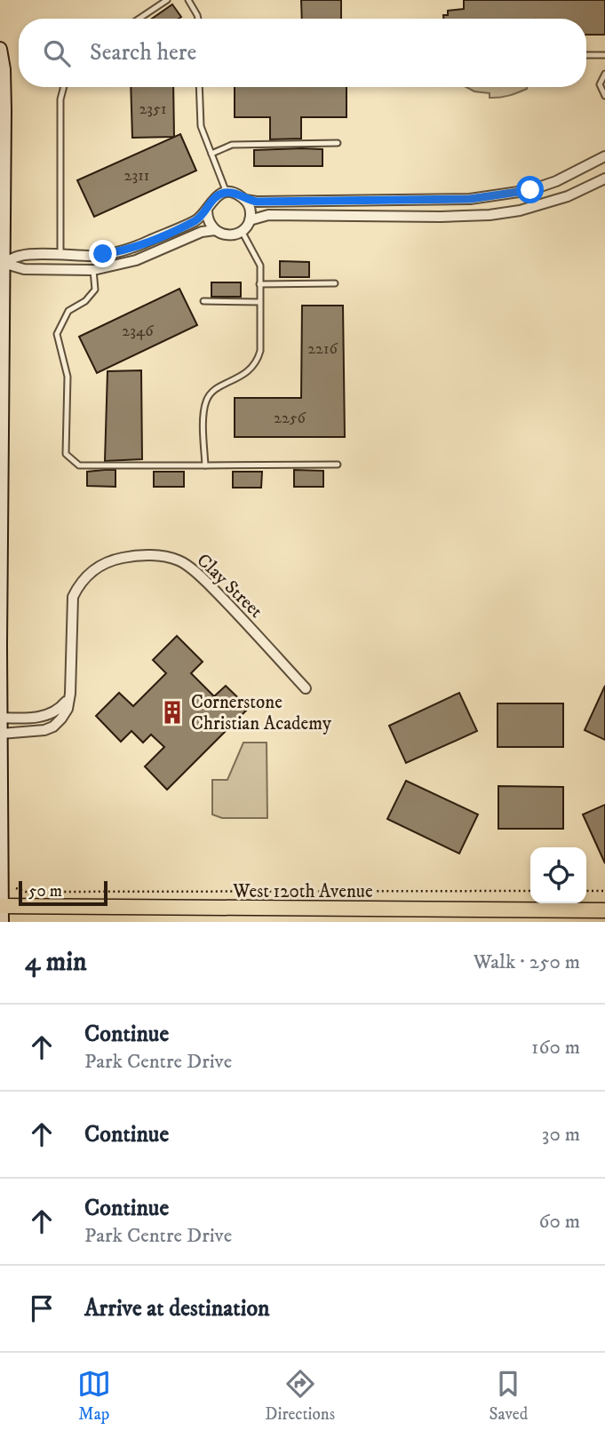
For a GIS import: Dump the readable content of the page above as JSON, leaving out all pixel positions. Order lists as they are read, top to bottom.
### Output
{
  "streets": {
    "main road": ["West 120th Avenue"],
    "street": ["Clay Street"]
  },
  "places": {
    "building": ["Cornerstone Christian Academy"]
  },
  "house_numbers": [
    "2351",
    "2311",
    "2346",
    "2216",
    "2256"
  ],
  "scale_bar": "50 m",
  "page": {
    "search": "Search here",
    "scale": "50 m",
    "heading": ["4 min", "Walk · 250 m"],
    "list": [
      ["Continue", "Park Centre Drive", "160 m"],
      ["Continue", "30 m"],
      ["Continue", "Park Centre Drive", "60 m"],
      "Arrive at destination"
    ],
    "nav": ["Map", "Directions", "Saved"]
  }
}
